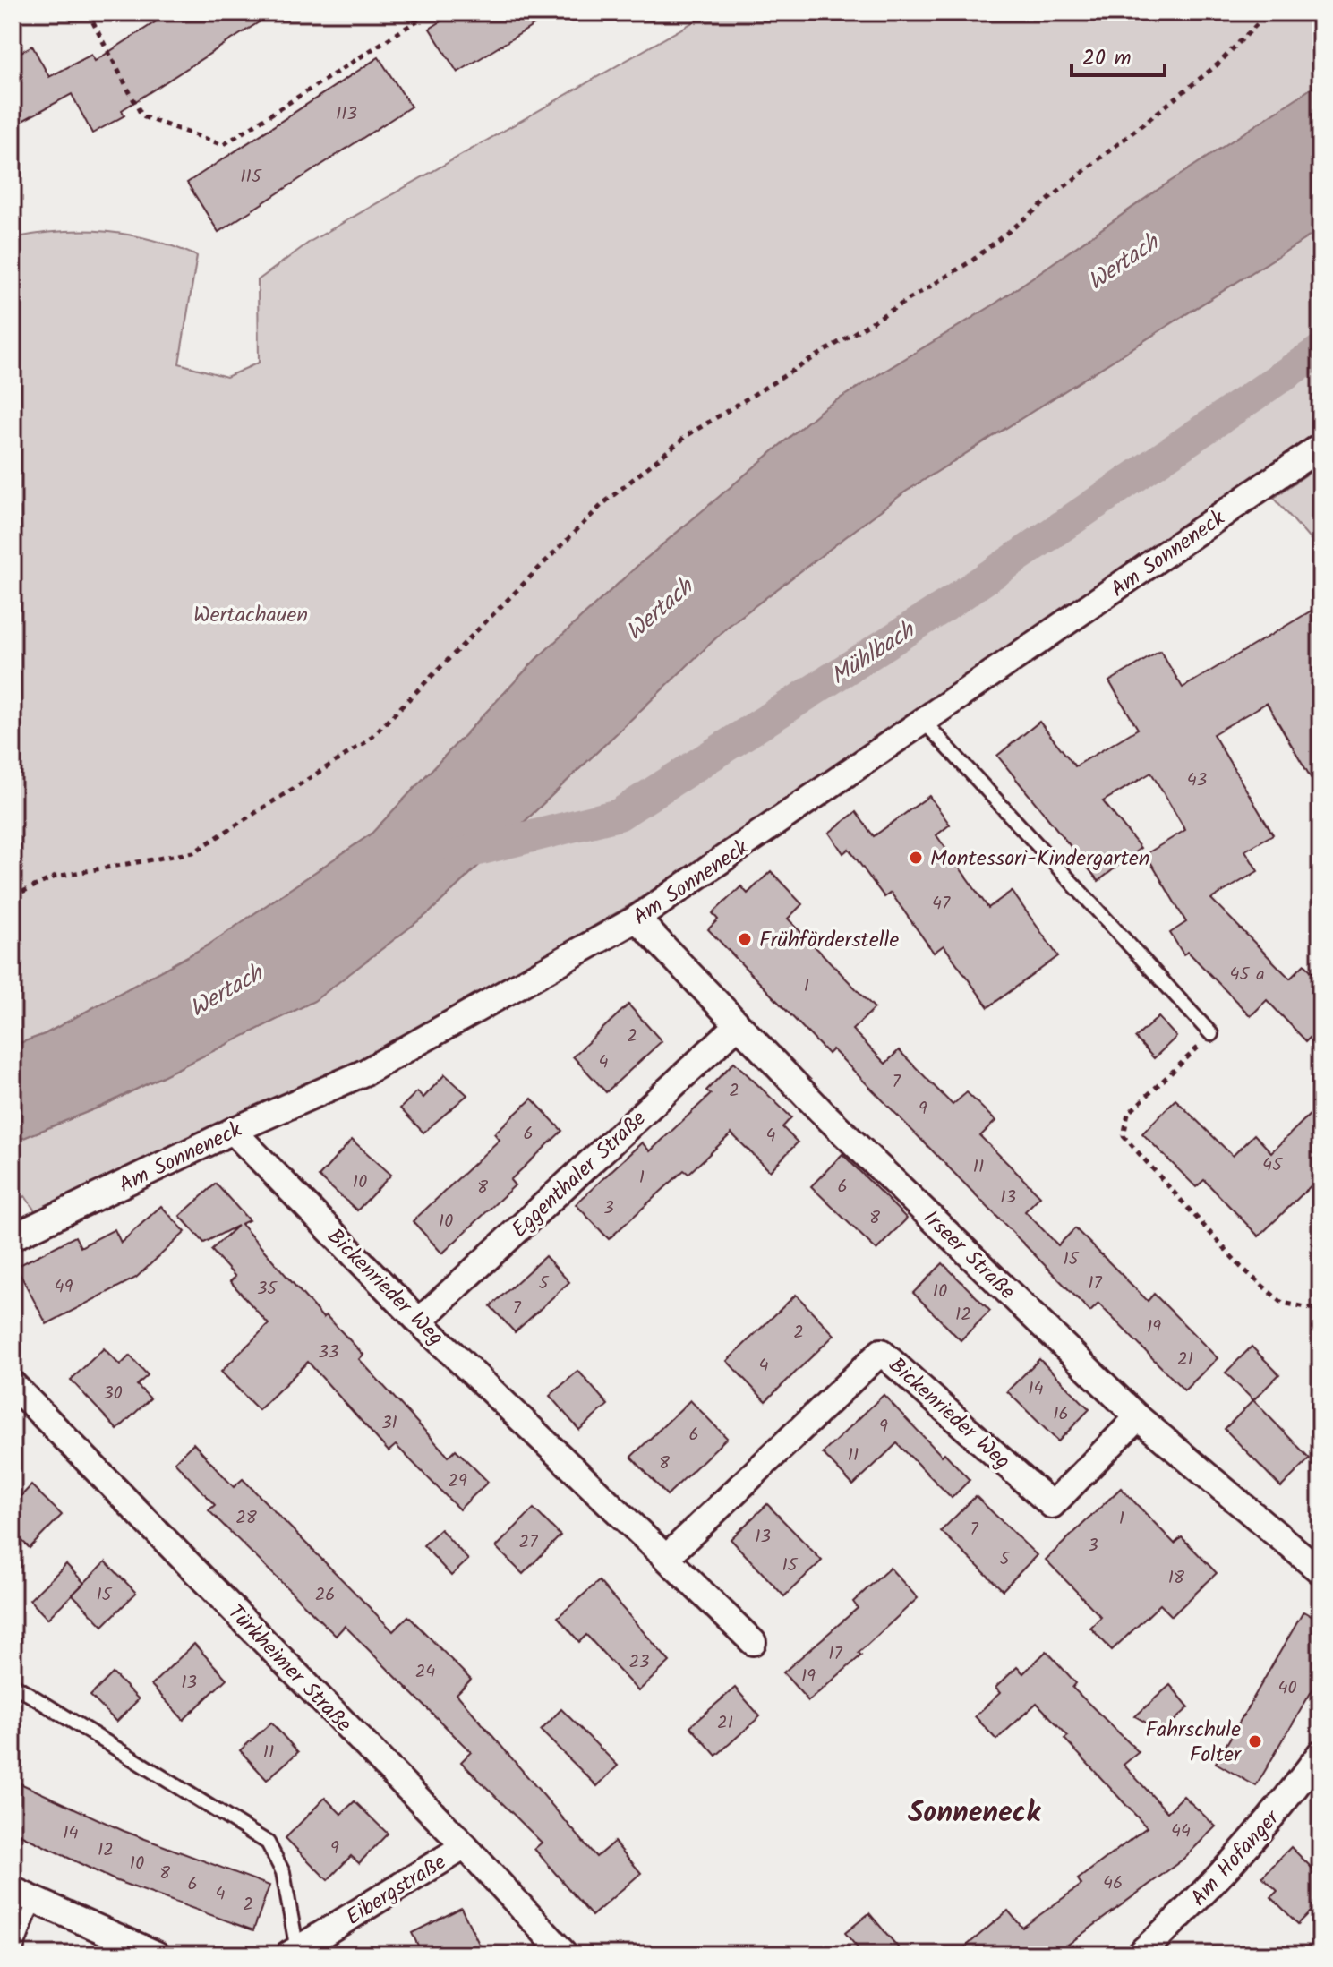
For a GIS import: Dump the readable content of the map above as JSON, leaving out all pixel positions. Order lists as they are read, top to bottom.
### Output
{
  "streets": {
    "street": [
      "Am Sonneneck",
      "Eggenthaler Straße",
      "Irseer Straße",
      "Bickenrieder Weg",
      "Türkheimer Straße",
      "Am Hofanger",
      "Eibergstraße"
    ]
  },
  "crossings": [
    ["Am Sonneneck", "Irseer Straße"],
    ["Am Sonneneck", "Bickenrieder Weg"],
    ["Eggenthaler Straße", "Irseer Straße"],
    ["Eggenthaler Straße", "Bickenrieder Weg"],
    ["Irseer Straße", "Bickenrieder Weg"],
    ["Türkheimer Straße", "Eibergstraße"]
  ],
  "districts": ["Sonneneck"],
  "water": ["Wertach", "Mühlbach"],
  "parks": ["Wertachauen"],
  "places": ["Montessori-Kindergarten", "Frühförderstelle", "Fahrschule Folter"],
  "house_numbers": [
    "113",
    "115",
    "43",
    "47",
    "45 a",
    "1",
    "2",
    "4",
    "7",
    "2",
    "9",
    "6",
    "4",
    "45",
    "11",
    "1",
    "10",
    "6",
    "8",
    "13",
    "3",
    "8",
    "10",
    "15",
    "5",
    "17",
    "49",
    "35",
    "10",
    "7",
    "12",
    "19",
    "2",
    "33",
    "21",
    "4",
    "14",
    "30",
    "16",
    "31",
    "9",
    "6",
    "11",
    "8",
    "29",
    "28",
    "1",
    "7",
    "13",
    "27",
    "3",
    "5",
    "15",
    "18",
    "15",
    "26",
    "17",
    "23",
    "24",
    "19",
    "13",
    "40",
    "21",
    "11",
    "44",
    "14",
    "9",
    "12",
    "10",
    "8",
    "46",
    "6",
    "4",
    "2"
  ],
  "scale_bar": "20 m"
}
